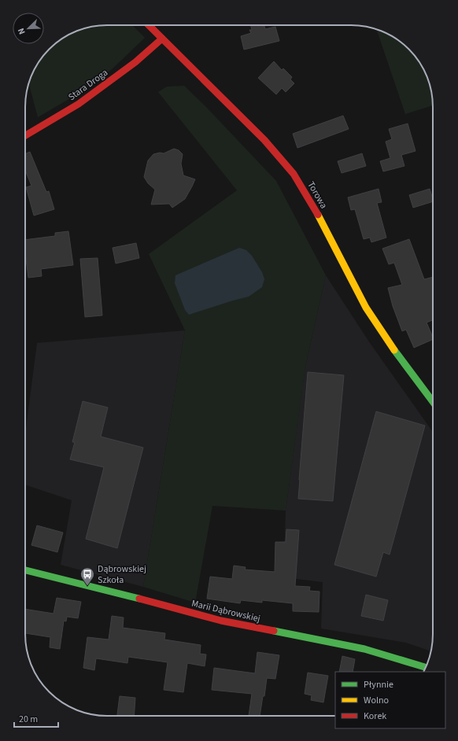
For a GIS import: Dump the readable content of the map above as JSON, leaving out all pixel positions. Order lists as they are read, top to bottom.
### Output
{
  "streets": {
    "street": ["Stara Droga", "Torowa", "Marii Dąbrowskiej"]
  },
  "crossings": [
    ["Stara Droga", "Torowa"]
  ],
  "places": {
    "bus stop": ["Dąbrowskiej Szkoła"]
  },
  "legend": ["Płynnie", "Wolno", "Korek"],
  "scale_bar": "20 m",
  "north": "bottom left"
}
